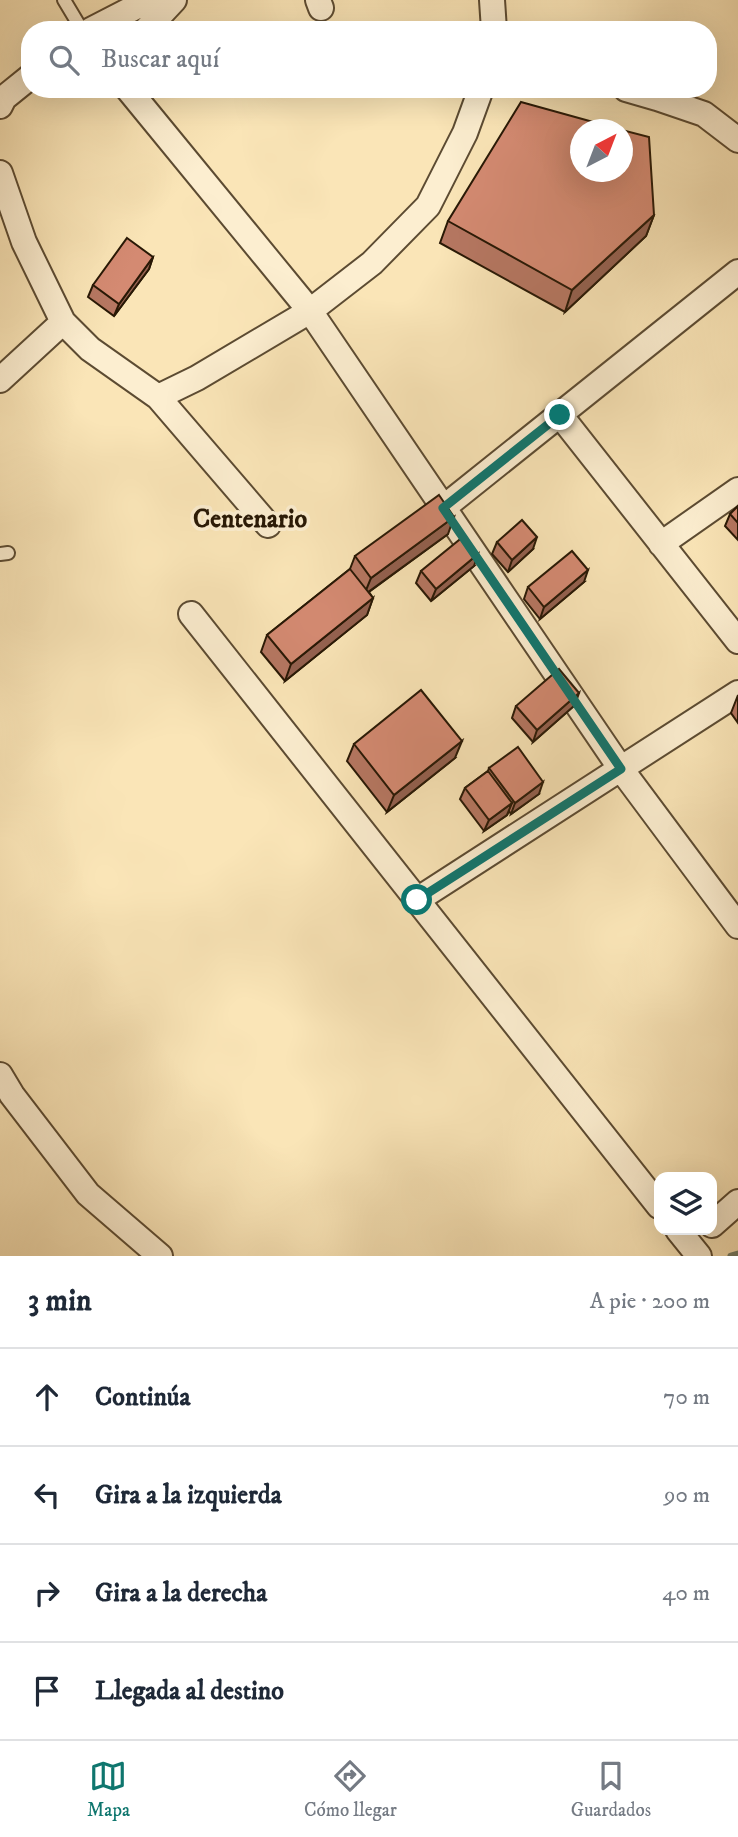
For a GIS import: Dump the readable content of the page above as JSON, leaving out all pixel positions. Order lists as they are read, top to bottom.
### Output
{
  "districts": ["Centenario"],
  "north": "top right",
  "page": {
    "search": "Buscar aquí",
    "heading": ["3 min", "A pie · 200 m"],
    "list": [
      ["Continúa", "70 m"],
      ["Gira a la izquierda", "90 m"],
      ["Gira a la derecha", "40 m"],
      "Llegada al destino"
    ],
    "nav": ["Mapa", "Cómo llegar", "Guardados"]
  }
}
